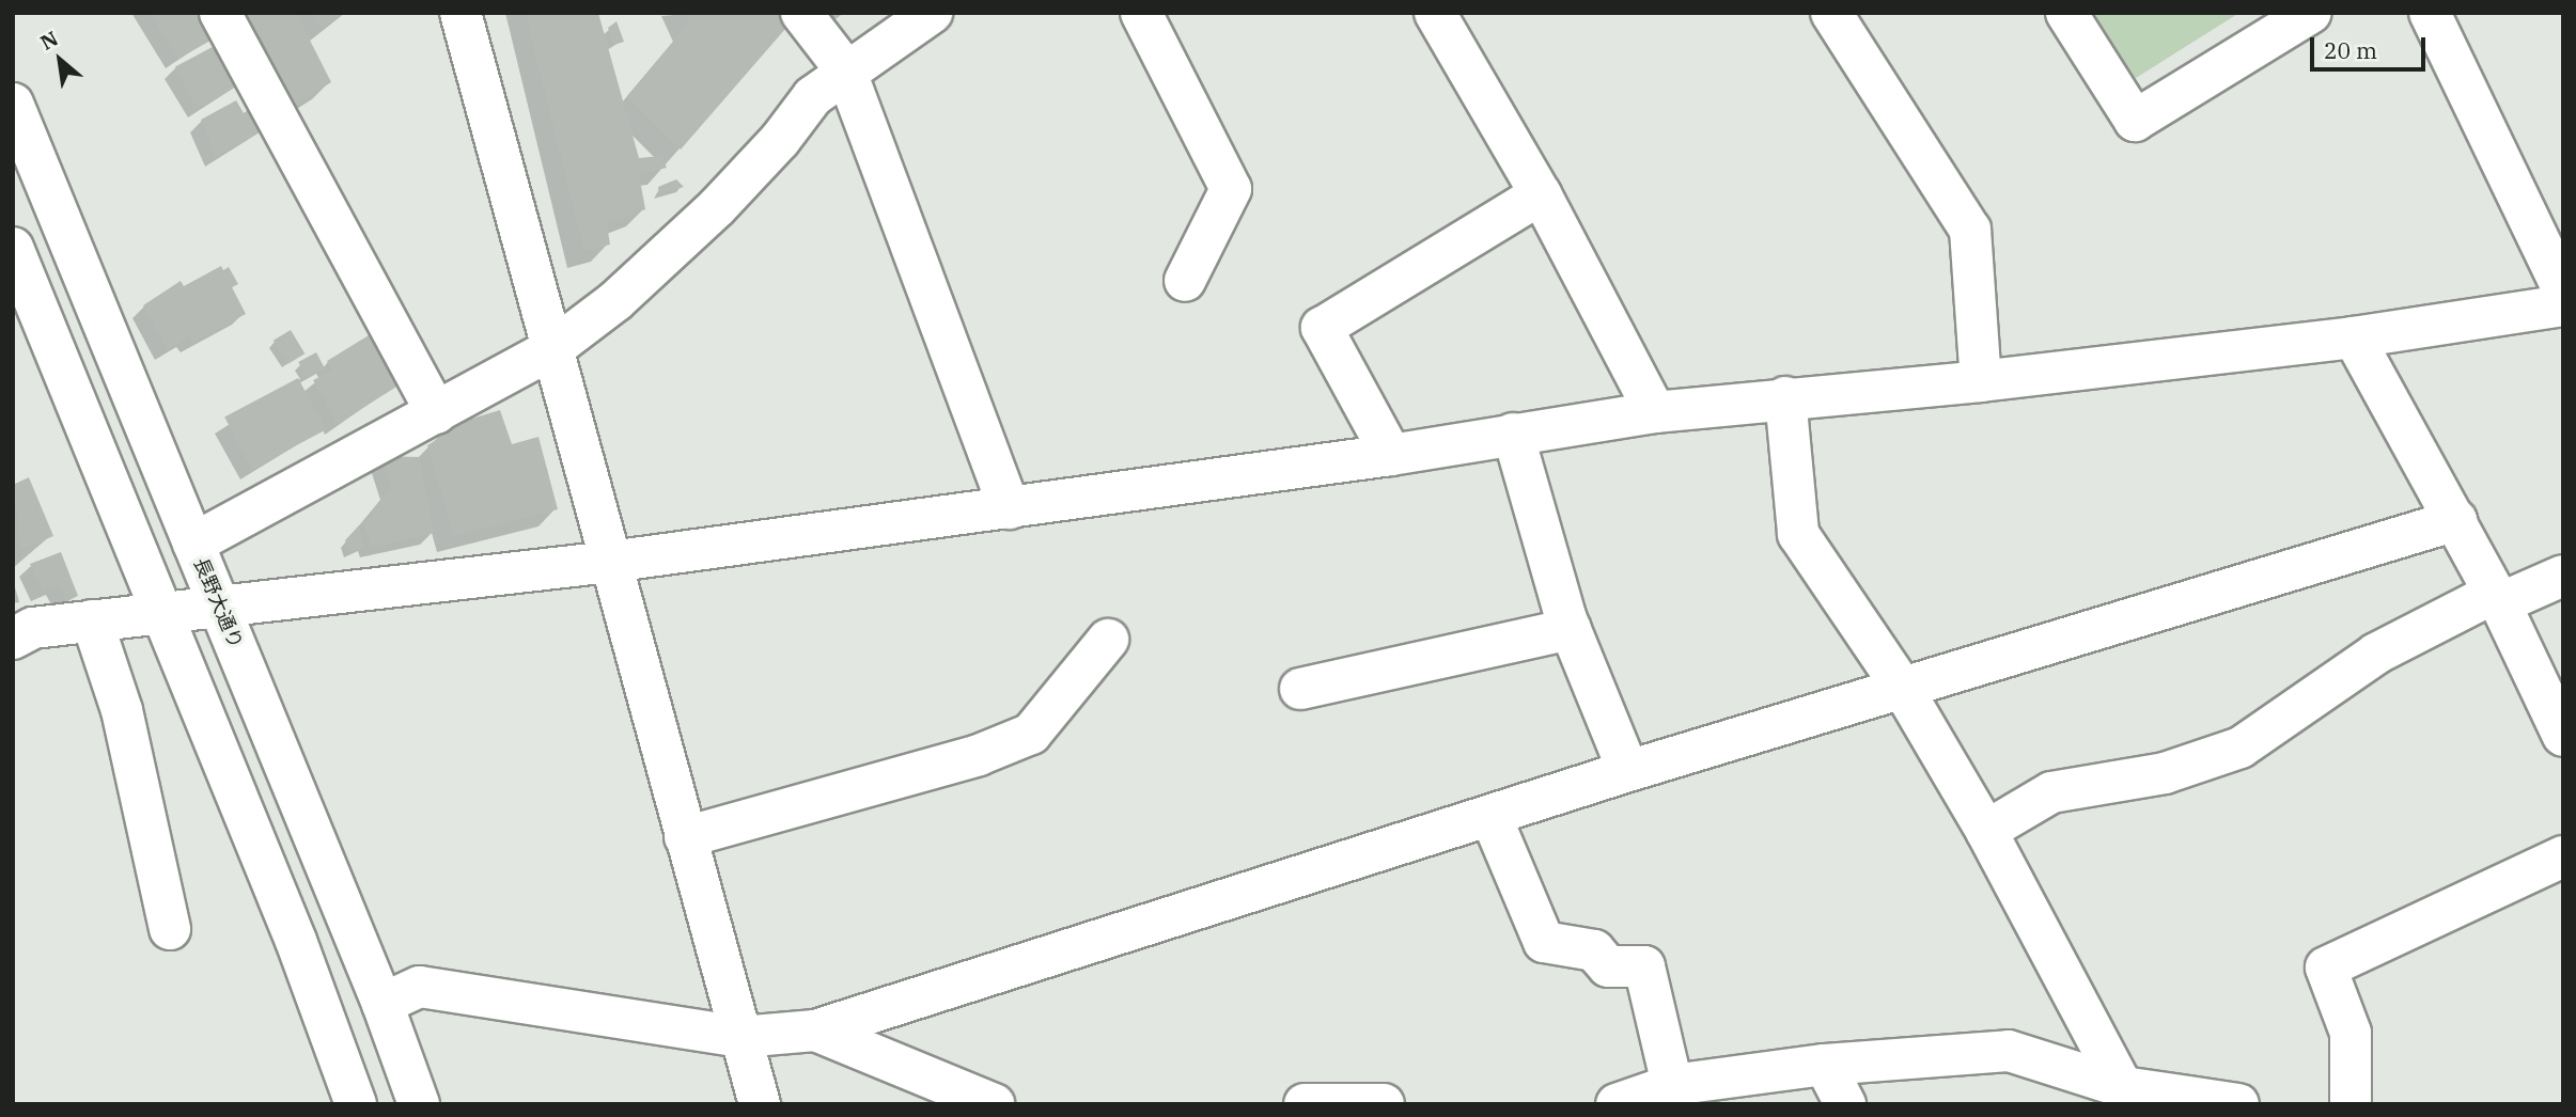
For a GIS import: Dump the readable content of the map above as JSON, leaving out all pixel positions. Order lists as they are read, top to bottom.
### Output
{
  "streets": {
    "street": ["長野大通り"]
  },
  "scale_bar": "20 m",
  "north": "top left"
}
